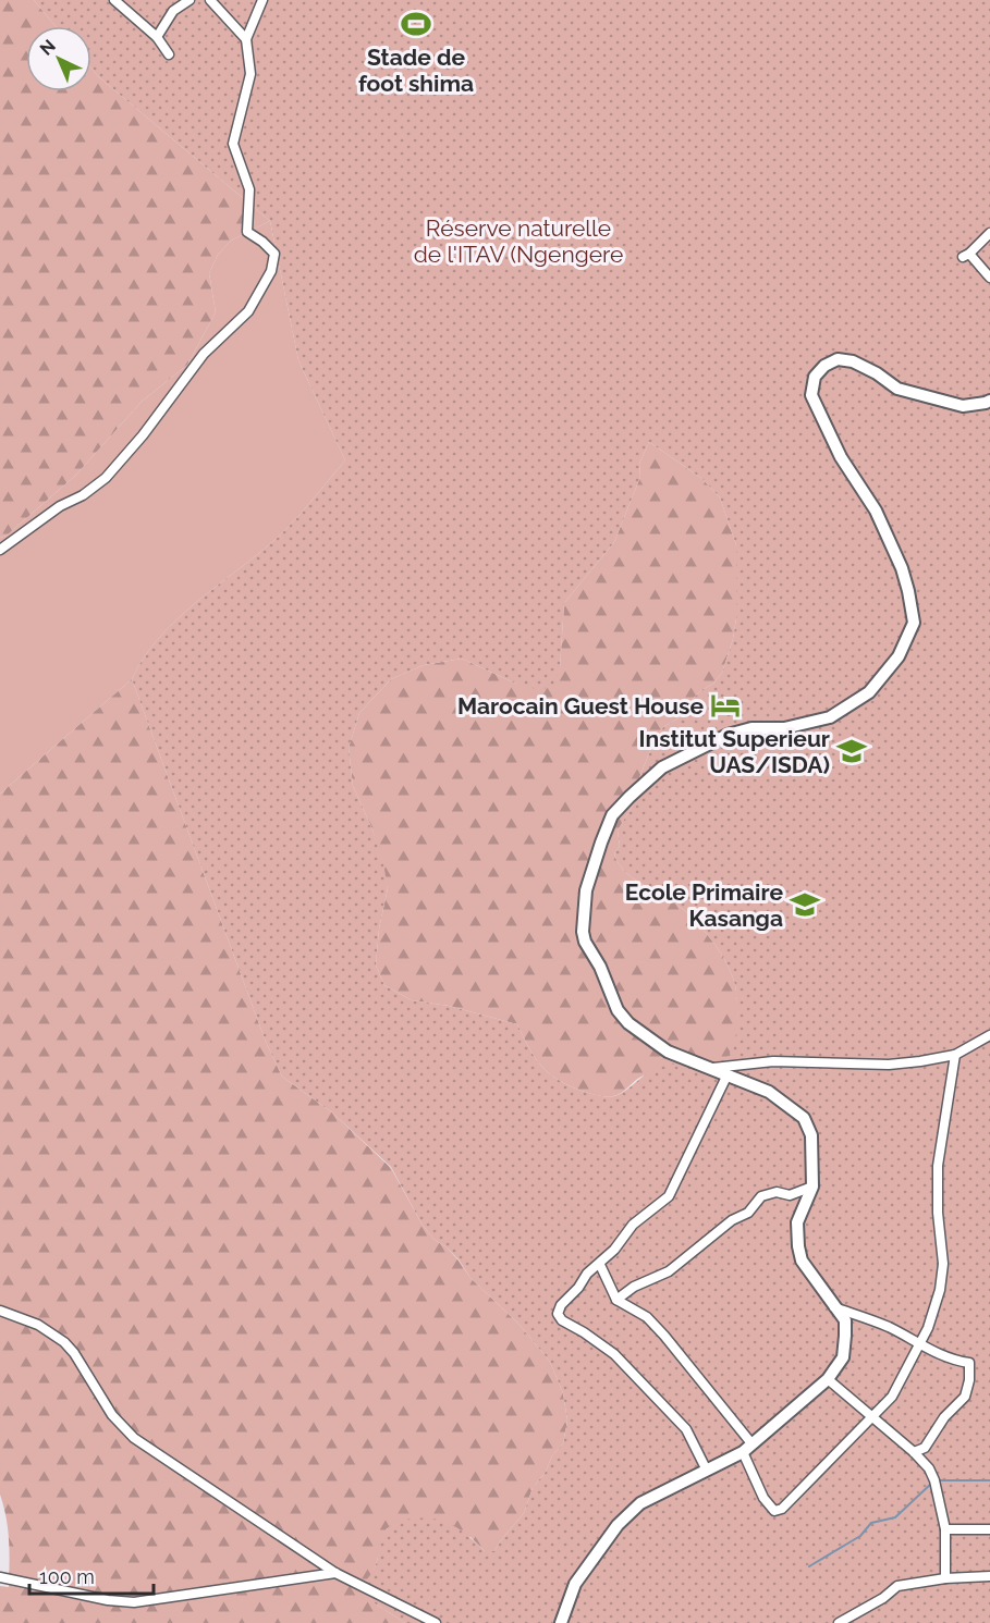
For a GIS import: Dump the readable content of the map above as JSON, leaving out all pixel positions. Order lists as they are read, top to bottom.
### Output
{
  "parks": ["Réserve naturelle de l'ITAV (Ngengere"],
  "places": {
    "sports": ["Stade de foot shima"],
    "hotel": ["Marocain Guest House"],
    "school or university": ["Institut Superieur UAS/ISDA)", "Ecole Primaire Kasanga"]
  },
  "scale_bar": "100 m",
  "north": "top left"
}
